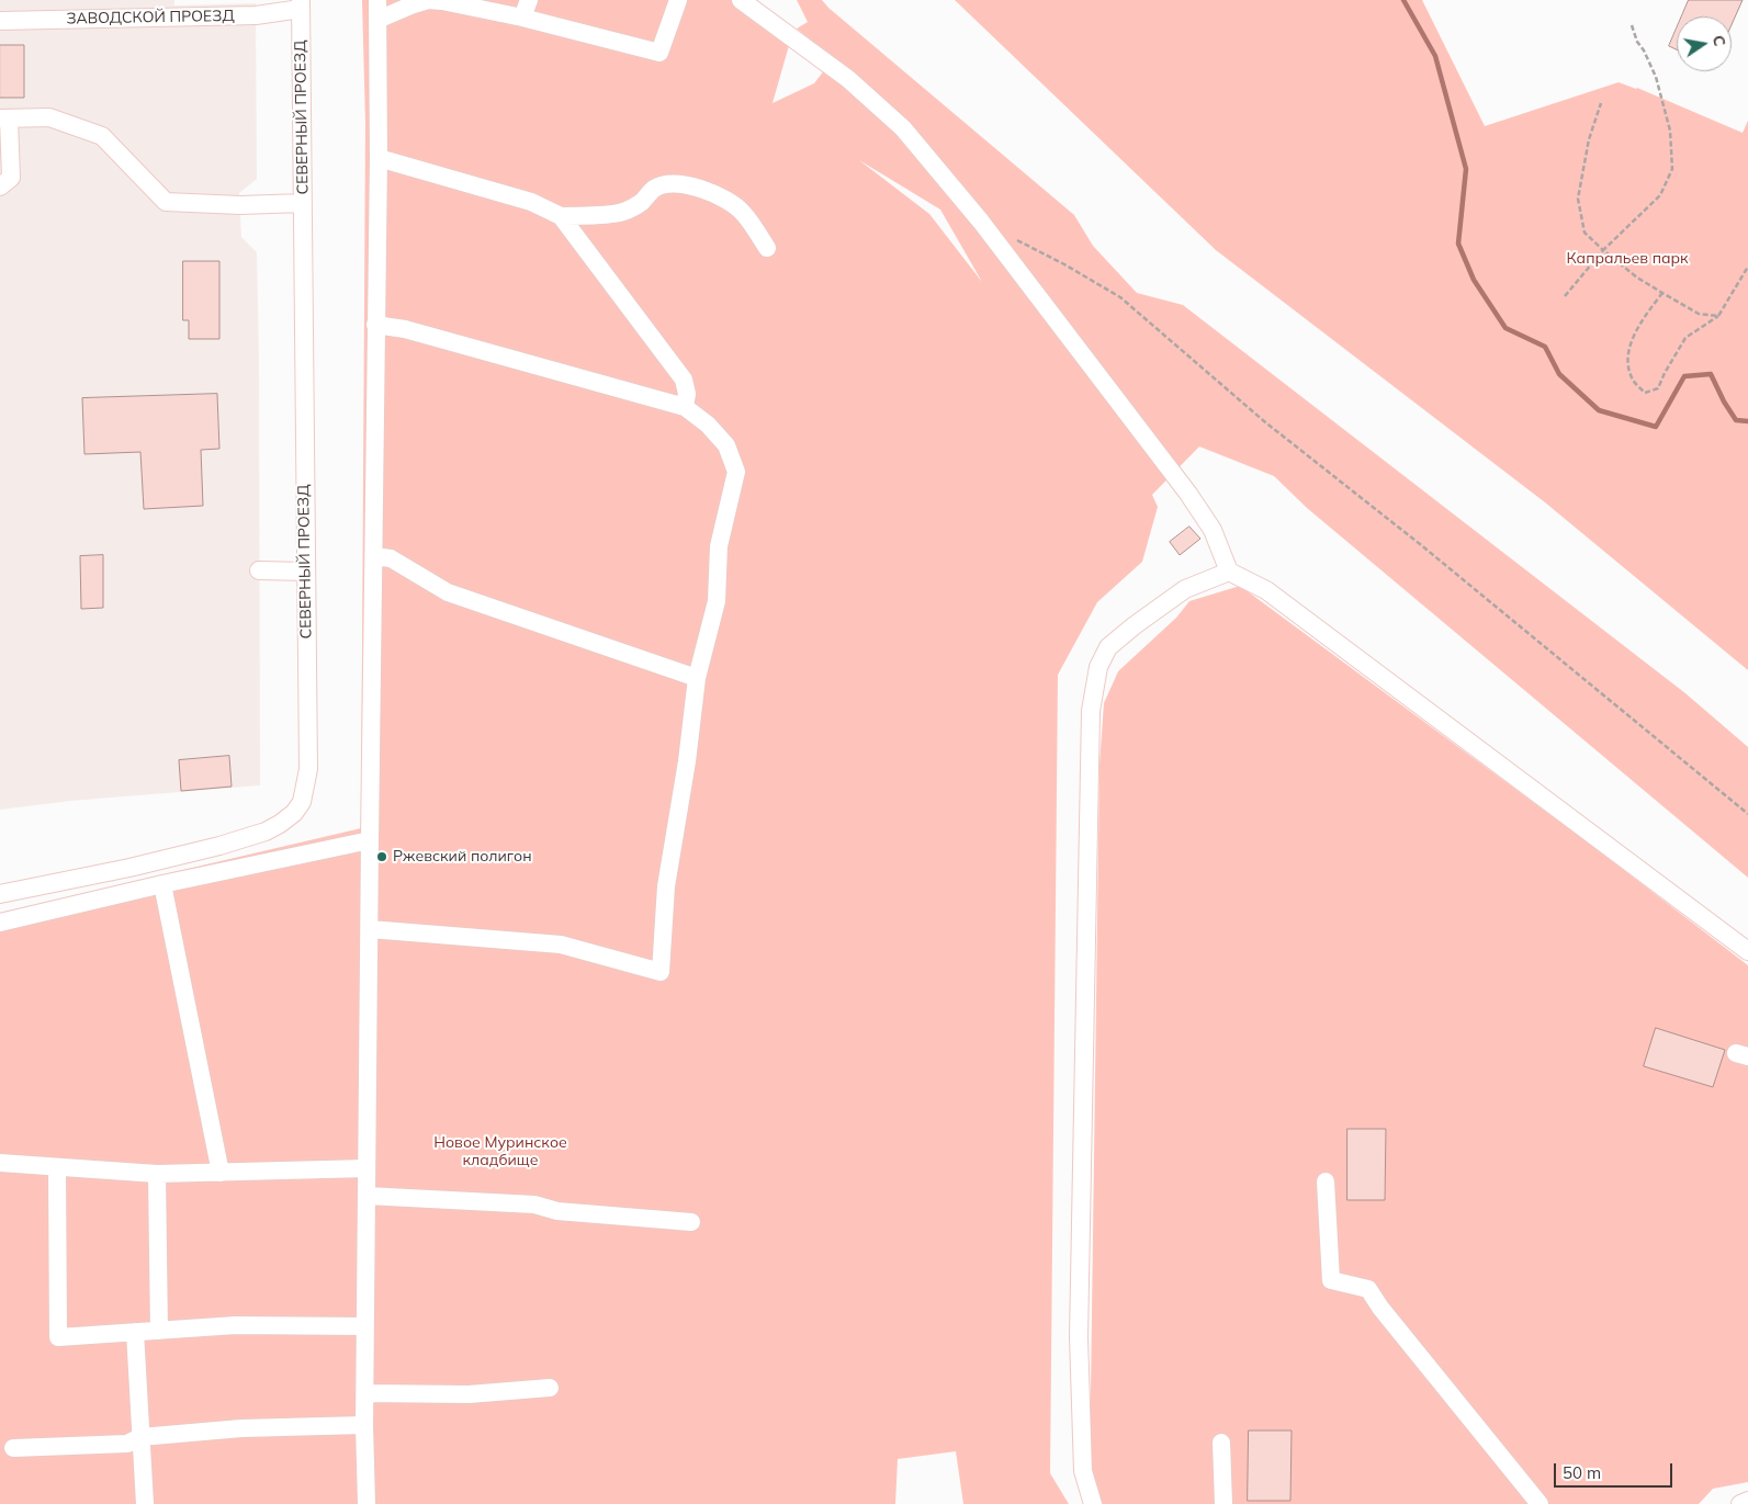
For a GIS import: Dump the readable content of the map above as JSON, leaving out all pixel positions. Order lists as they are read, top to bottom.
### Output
{
  "streets": {
    "street": ["ЗАВОДСКОЙ ПРОЕЗД", "СЕВЕРНЫЙ ПРОЕЗД"]
  },
  "crossings": [
    ["ЗАВОДСКОЙ ПРОЕЗД", "СЕВЕРНЫЙ ПРОЕЗД"]
  ],
  "parks": ["Капральев парк", "Новое Муринское кладбище"],
  "places": ["Ржевский полигон"],
  "scale_bar": "50 m",
  "north": "right"
}
